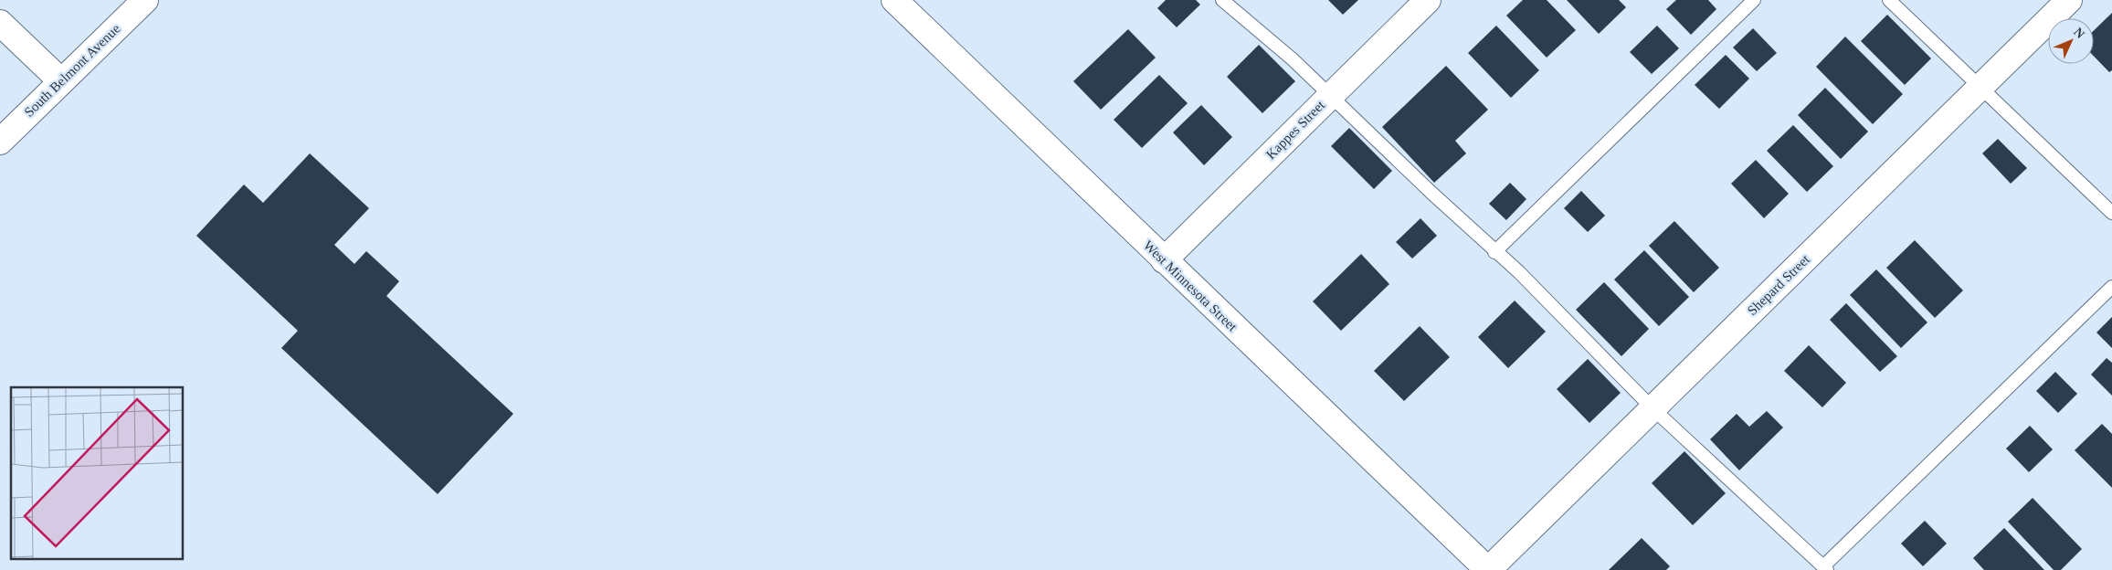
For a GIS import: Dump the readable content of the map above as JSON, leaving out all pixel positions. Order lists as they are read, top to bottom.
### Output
{
  "streets": {
    "street": [
      "South Belmont Avenue",
      "Kappes Street",
      "Shepard Street",
      "West Minnesota Street"
    ]
  },
  "crossings": [
    ["Kappes Street", "West Minnesota Street"],
    ["Shepard Street", "West Minnesota Street"]
  ],
  "north": "top right"
}
